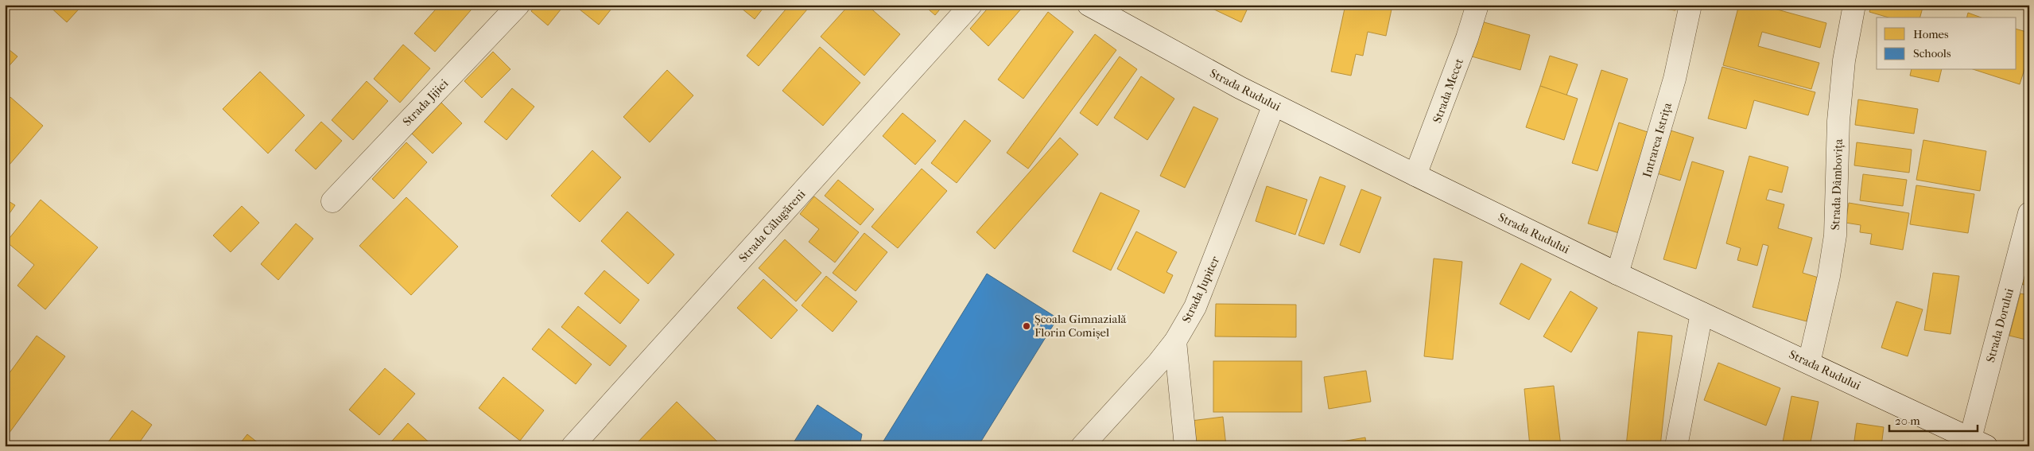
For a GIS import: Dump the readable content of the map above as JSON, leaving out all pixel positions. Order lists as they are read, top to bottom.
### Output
{
  "streets": {
    "street": [
      "Strada Rudului",
      "Strada Mecet",
      "Strada Jijiei",
      "Intrarea Istrița",
      "Strada Dâmbovița",
      "Strada Călugăreni",
      "Strada Jupiter",
      "Strada Dorului"
    ]
  },
  "crossings": [
    ["Strada Rudului", "Strada Mecet"],
    ["Strada Rudului", "Intrarea Istrița"],
    ["Strada Rudului", "Strada Dâmbovița"],
    ["Strada Rudului", "Strada Jupiter"],
    ["Strada Rudului", "Strada Dorului"]
  ],
  "places": ["Școala Gimnazială Florin Comișel"],
  "legend": ["Homes", "Schools"],
  "scale_bar": "20 m"
}
